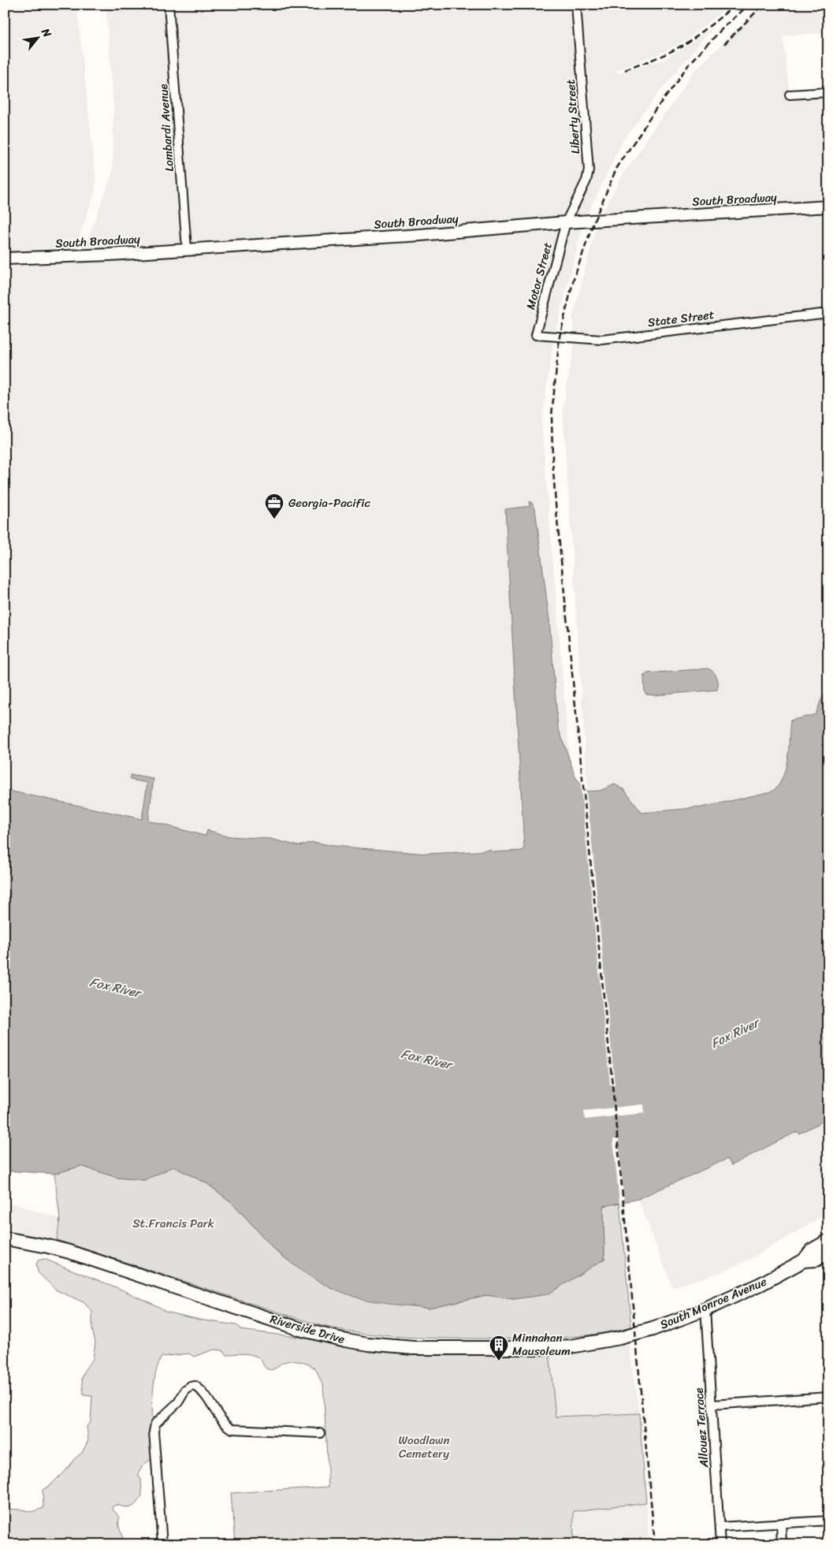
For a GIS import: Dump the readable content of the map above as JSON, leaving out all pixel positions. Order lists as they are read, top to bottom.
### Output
{
  "streets": {
    "main road": ["South Monroe Avenue", "Riverside Drive"],
    "street": [
      "Liberty Street",
      "Lombardi Avenue",
      "South Broadway",
      "Motor Street",
      "State Street",
      "Allouez Terrace"
    ]
  },
  "crossings": [
    ["Liberty Street", "South Broadway"],
    ["Liberty Street", "Motor Street"],
    ["Lombardi Avenue", "South Broadway"],
    ["South Broadway", "Motor Street"],
    ["Motor Street", "State Street"],
    ["South Monroe Avenue", "Riverside Drive"],
    ["South Monroe Avenue", "Allouez Terrace"]
  ],
  "water": ["Fox River"],
  "parks": ["St.Francis Park", "Woodlawn Cemetery"],
  "places": {
    "office": ["Georgia-Pacific"],
    "building": ["Minnahan Mausoleum"]
  },
  "north": "top right"
}
